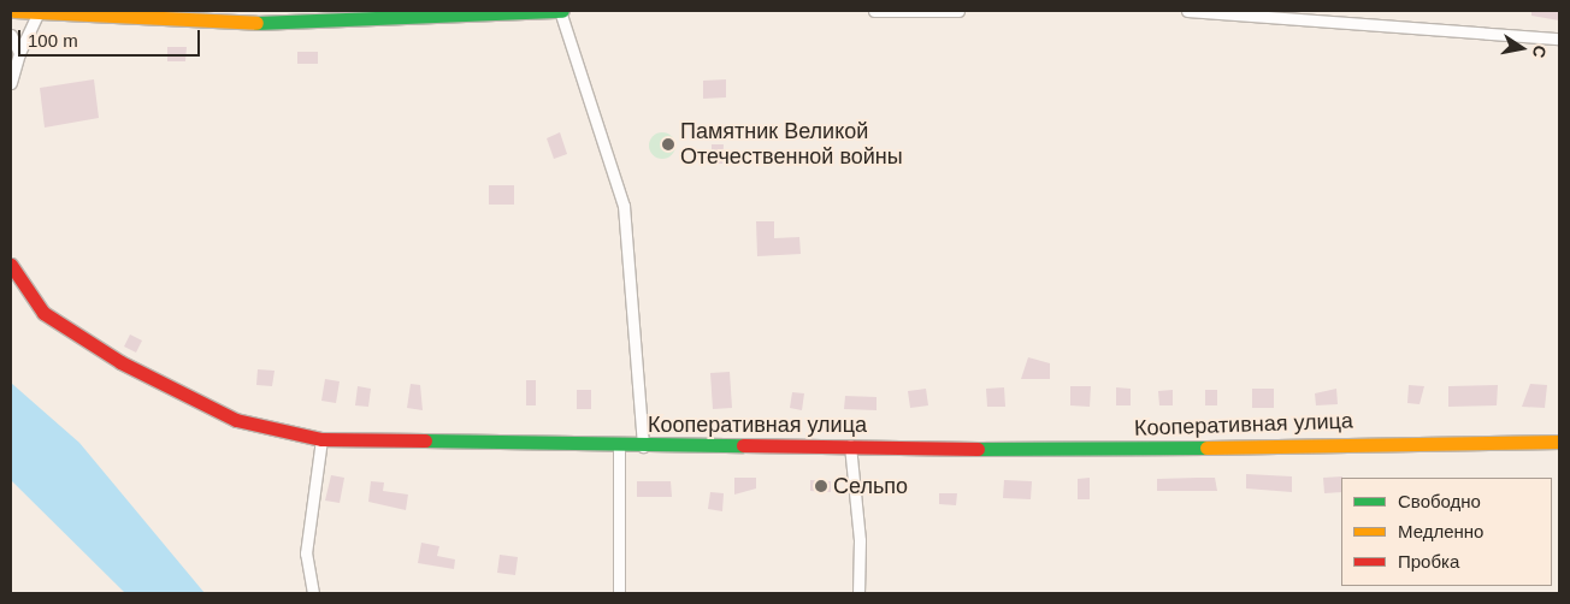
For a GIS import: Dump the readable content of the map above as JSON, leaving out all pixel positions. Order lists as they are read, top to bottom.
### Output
{
  "streets": {
    "street": ["Кооперативная улица"]
  },
  "places": ["Памятник Великой Отечественной войны", "Сельпо"],
  "legend": ["Свободно", "Медленно", "Пробка"],
  "scale_bar": "100 m",
  "north": "right"
}
